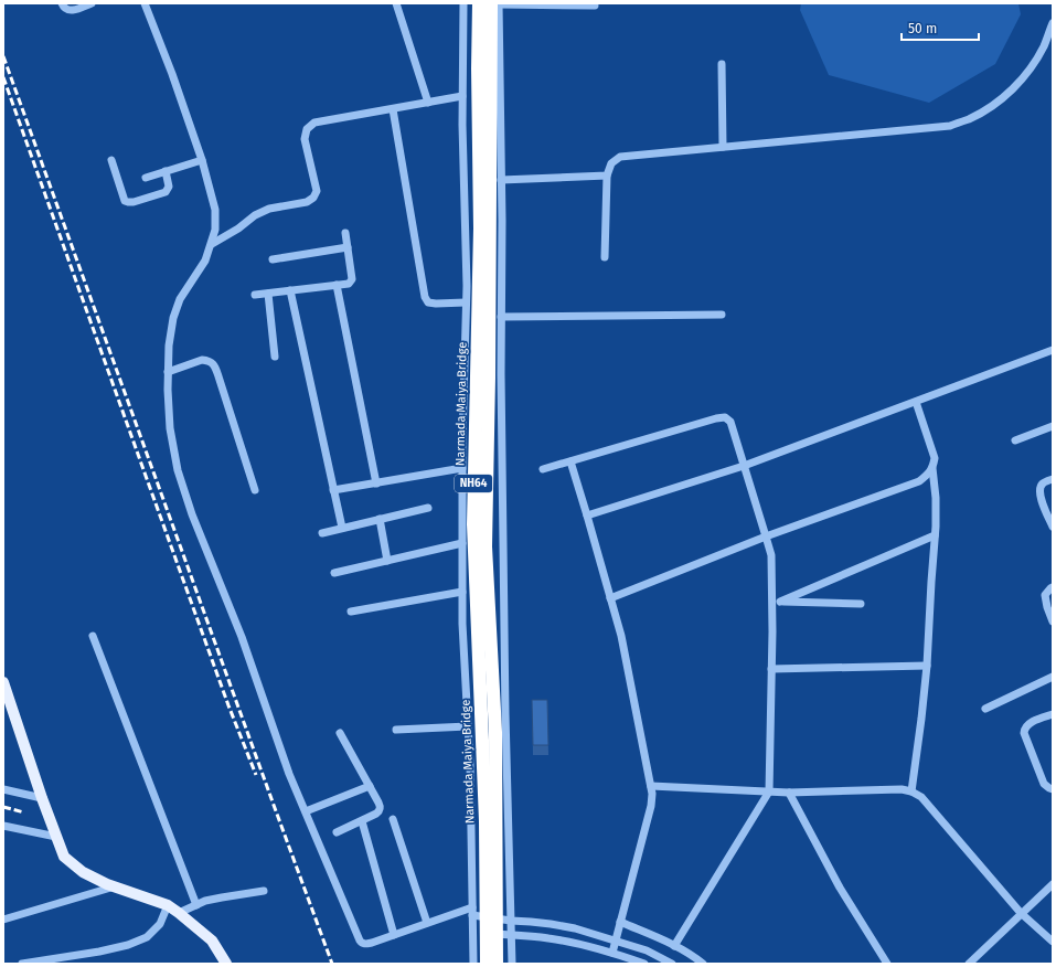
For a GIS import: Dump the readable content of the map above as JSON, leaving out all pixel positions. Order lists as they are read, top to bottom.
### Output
{
  "streets": {
    "highway": ["Narmada Maiya Bridge", "NH64"]
  },
  "scale_bar": "50 m"
}
